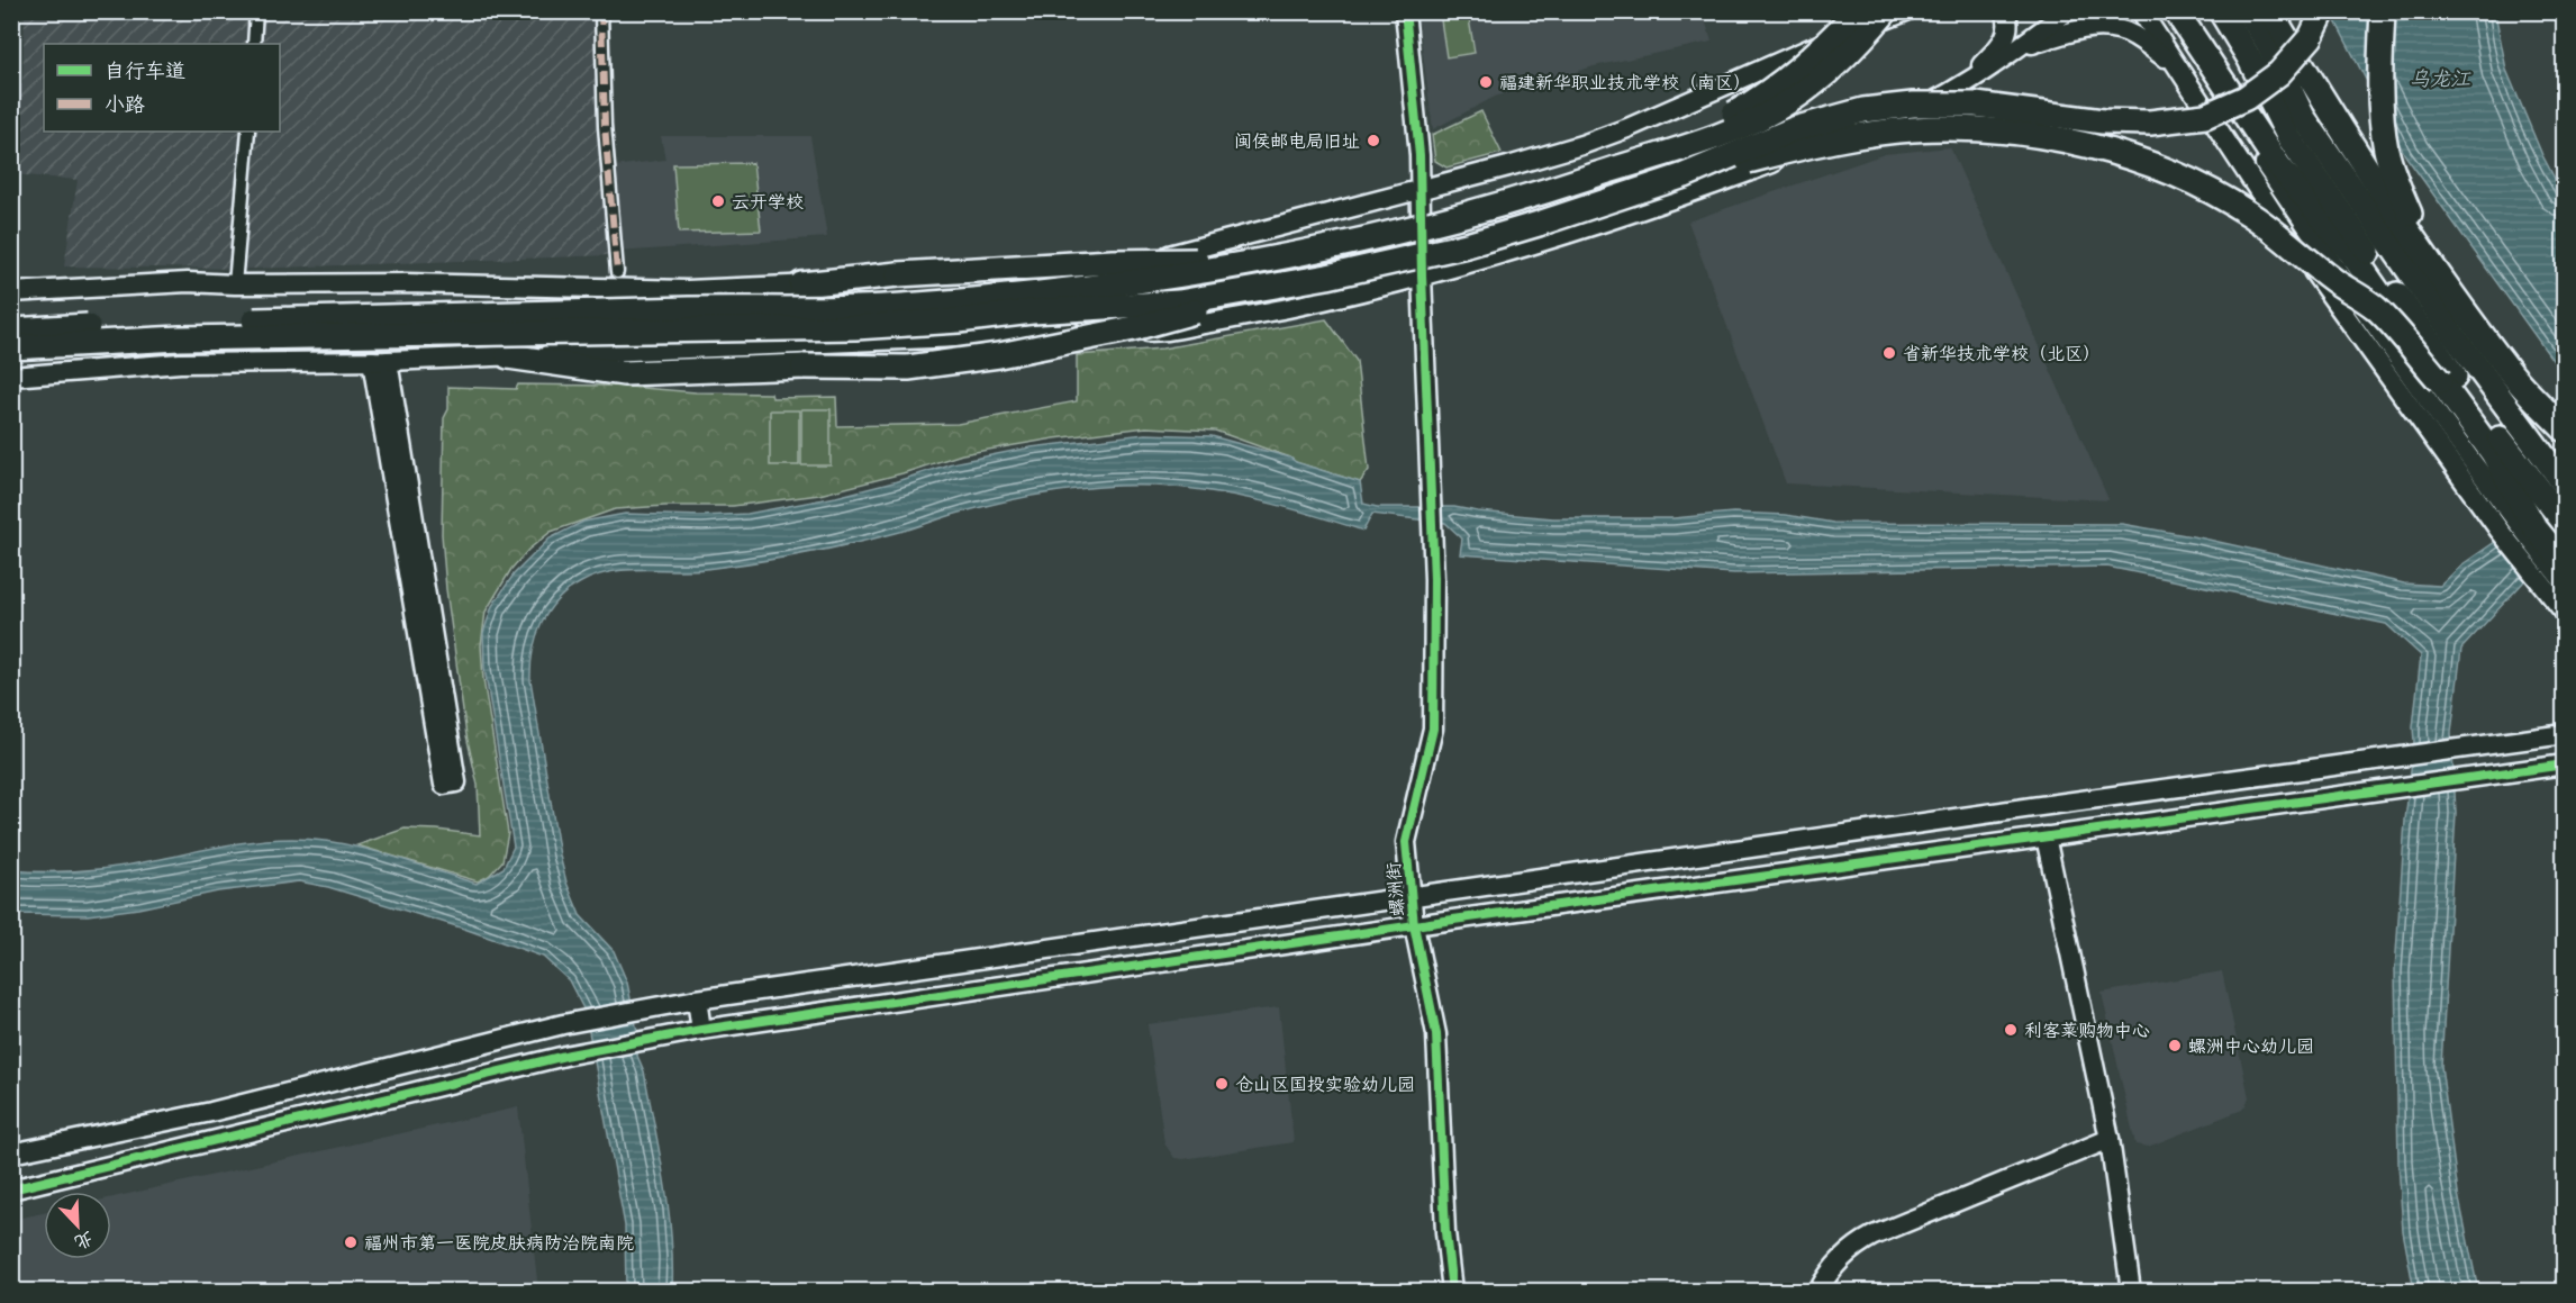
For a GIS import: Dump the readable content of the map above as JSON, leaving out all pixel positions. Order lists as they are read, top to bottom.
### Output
{
  "streets": {
    "street": ["螺洲街"]
  },
  "water": ["乌龙江"],
  "places": [
    "福建新华职业技术学校（南区）",
    "闽侯邮电局旧址",
    "云开学校",
    "省新华技术学校（北区）",
    "利客莱购物中心",
    "螺洲中心幼儿园",
    "仓山区国投实验幼儿园",
    "福州市第一医院皮肤病防治院南院"
  ],
  "legend": ["自行车道", "小路"],
  "north": "bottom right"
}
